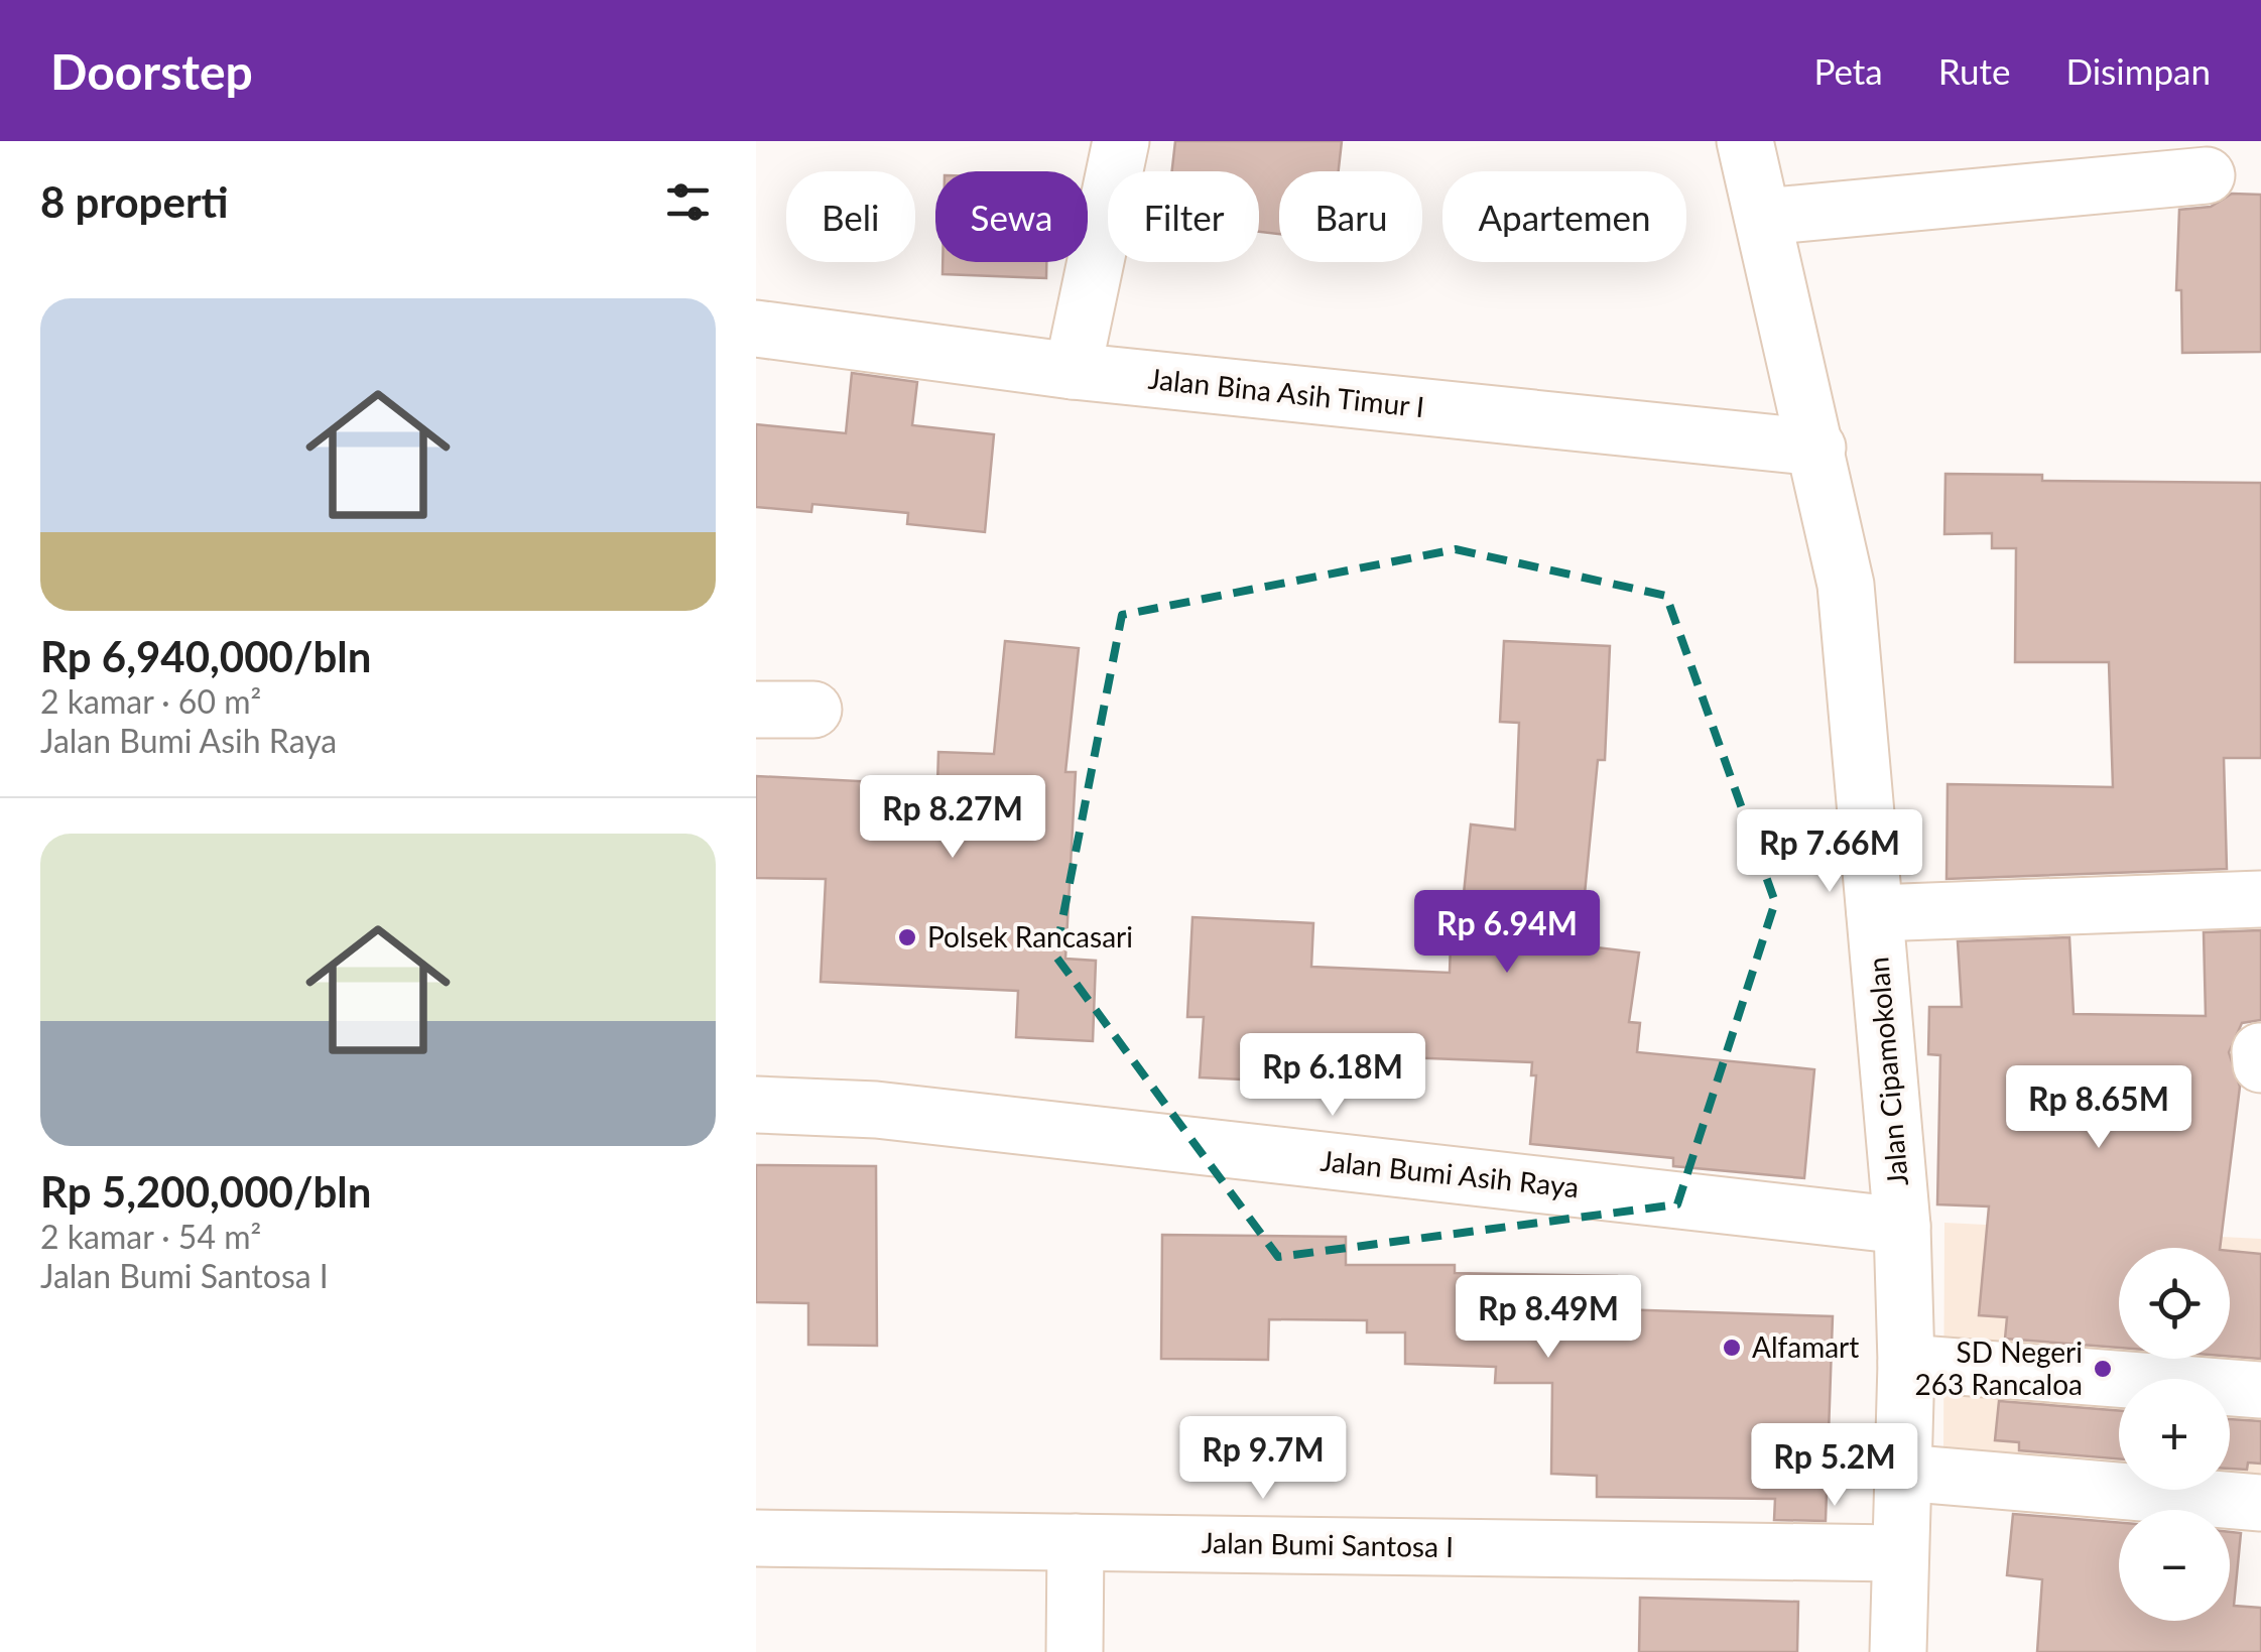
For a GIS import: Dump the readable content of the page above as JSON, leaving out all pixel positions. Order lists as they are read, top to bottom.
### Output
{
  "streets": {
    "street": [
      "Jalan Bina Asih Timur I",
      "Jalan Cipamokolan",
      "Jalan Bumi Asih Raya",
      "Jalan Bumi Santosa I"
    ]
  },
  "crossings": [
    ["Jalan Bina Asih Timur I", "Jalan Cipamokolan"],
    ["Jalan Cipamokolan", "Jalan Bumi Asih Raya"],
    ["Jalan Cipamokolan", "Jalan Bumi Santosa I"]
  ],
  "places": ["Polsek Rancasari", "Alfamart", "SD Negeri 263 Rancaloa"],
  "page": {
    "header": "Doorstep",
    "nav": ["Peta", "Rute", "Disimpan"],
    "heading": "8 properti",
    "chip": [
      "Beli",
      "Sewa",
      "Filter",
      "Baru",
      "Apartemen"
    ],
    "list": [
      {
        "name": "Rp 6,940,000/bln",
        "note": "2 kamar · 60 m² · Jalan Bumi Asih Raya"
      },
      {
        "name": "Rp 5,200,000/bln",
        "note": "2 kamar · 54 m² · Jalan Bumi Santosa I"
      }
    ],
    "price": [
      "Rp 8.27M",
      "Rp 7.66M",
      "Rp 6.94M",
      "Rp 6.18M",
      "Rp 8.65M",
      "Rp 8.49M",
      "Rp 9.7M",
      "Rp 5.2M"
    ],
    "map_buttons": ["+", "−"]
  }
}
